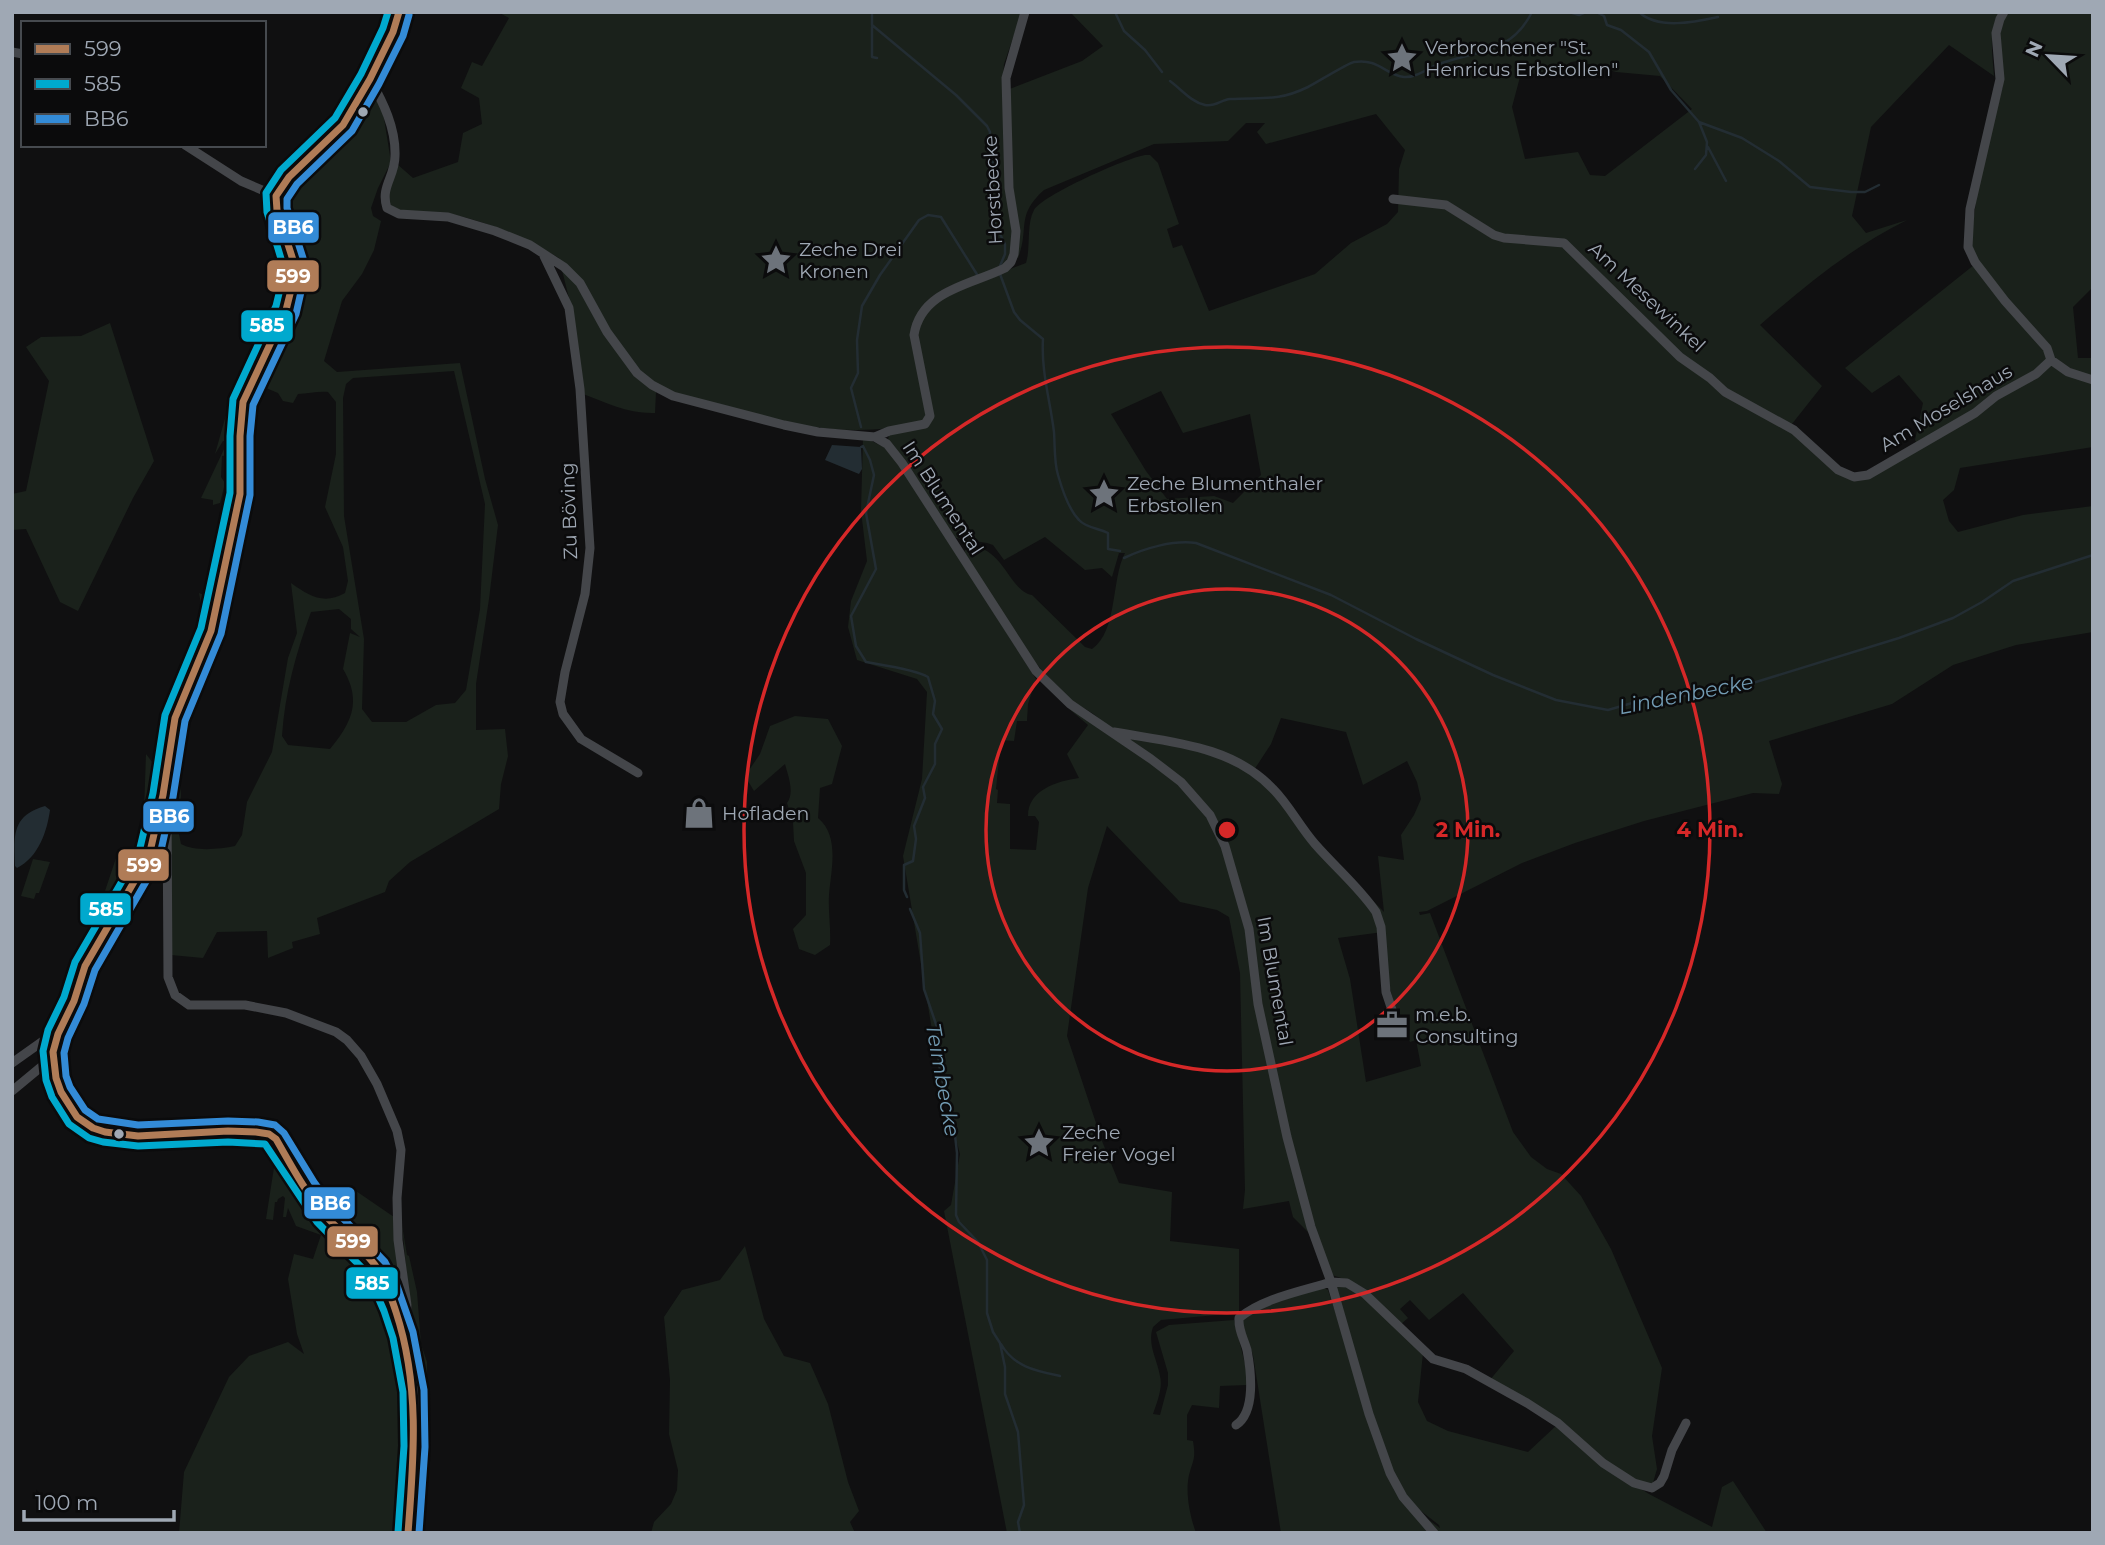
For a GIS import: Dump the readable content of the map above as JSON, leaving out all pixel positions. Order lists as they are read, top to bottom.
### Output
{
  "streets": {
    "street": [
      "Horstbecke",
      "Am Mesewinkel",
      "Am Moselshaus",
      "Im Blumental",
      "Zu Böving"
    ]
  },
  "crossings": [
    ["Horstbecke", "Im Blumental"],
    ["Am Mesewinkel", "Am Moselshaus"],
    ["Im Blumental", "Zu Böving"]
  ],
  "water": ["Lindenbecke", "Teimbecke"],
  "places": {
    "place": [
      "Verbrochener \"St. Henricus Erbstollen\"",
      "Zeche Drei Kronen",
      "Zeche Blumenthaler Erbstollen",
      "Zeche Freier Vogel"
    ],
    "shop": ["Hofladen"],
    "office": ["m.e.b. Consulting"]
  },
  "lines": ["transit line 599", "transit line 585", "transit line BB6"],
  "legend": ["599", "585", "BB6"],
  "scale_bar": "100 m",
  "north": "top left",
  "rings": ["2 Min.", "4 Min."]
}
